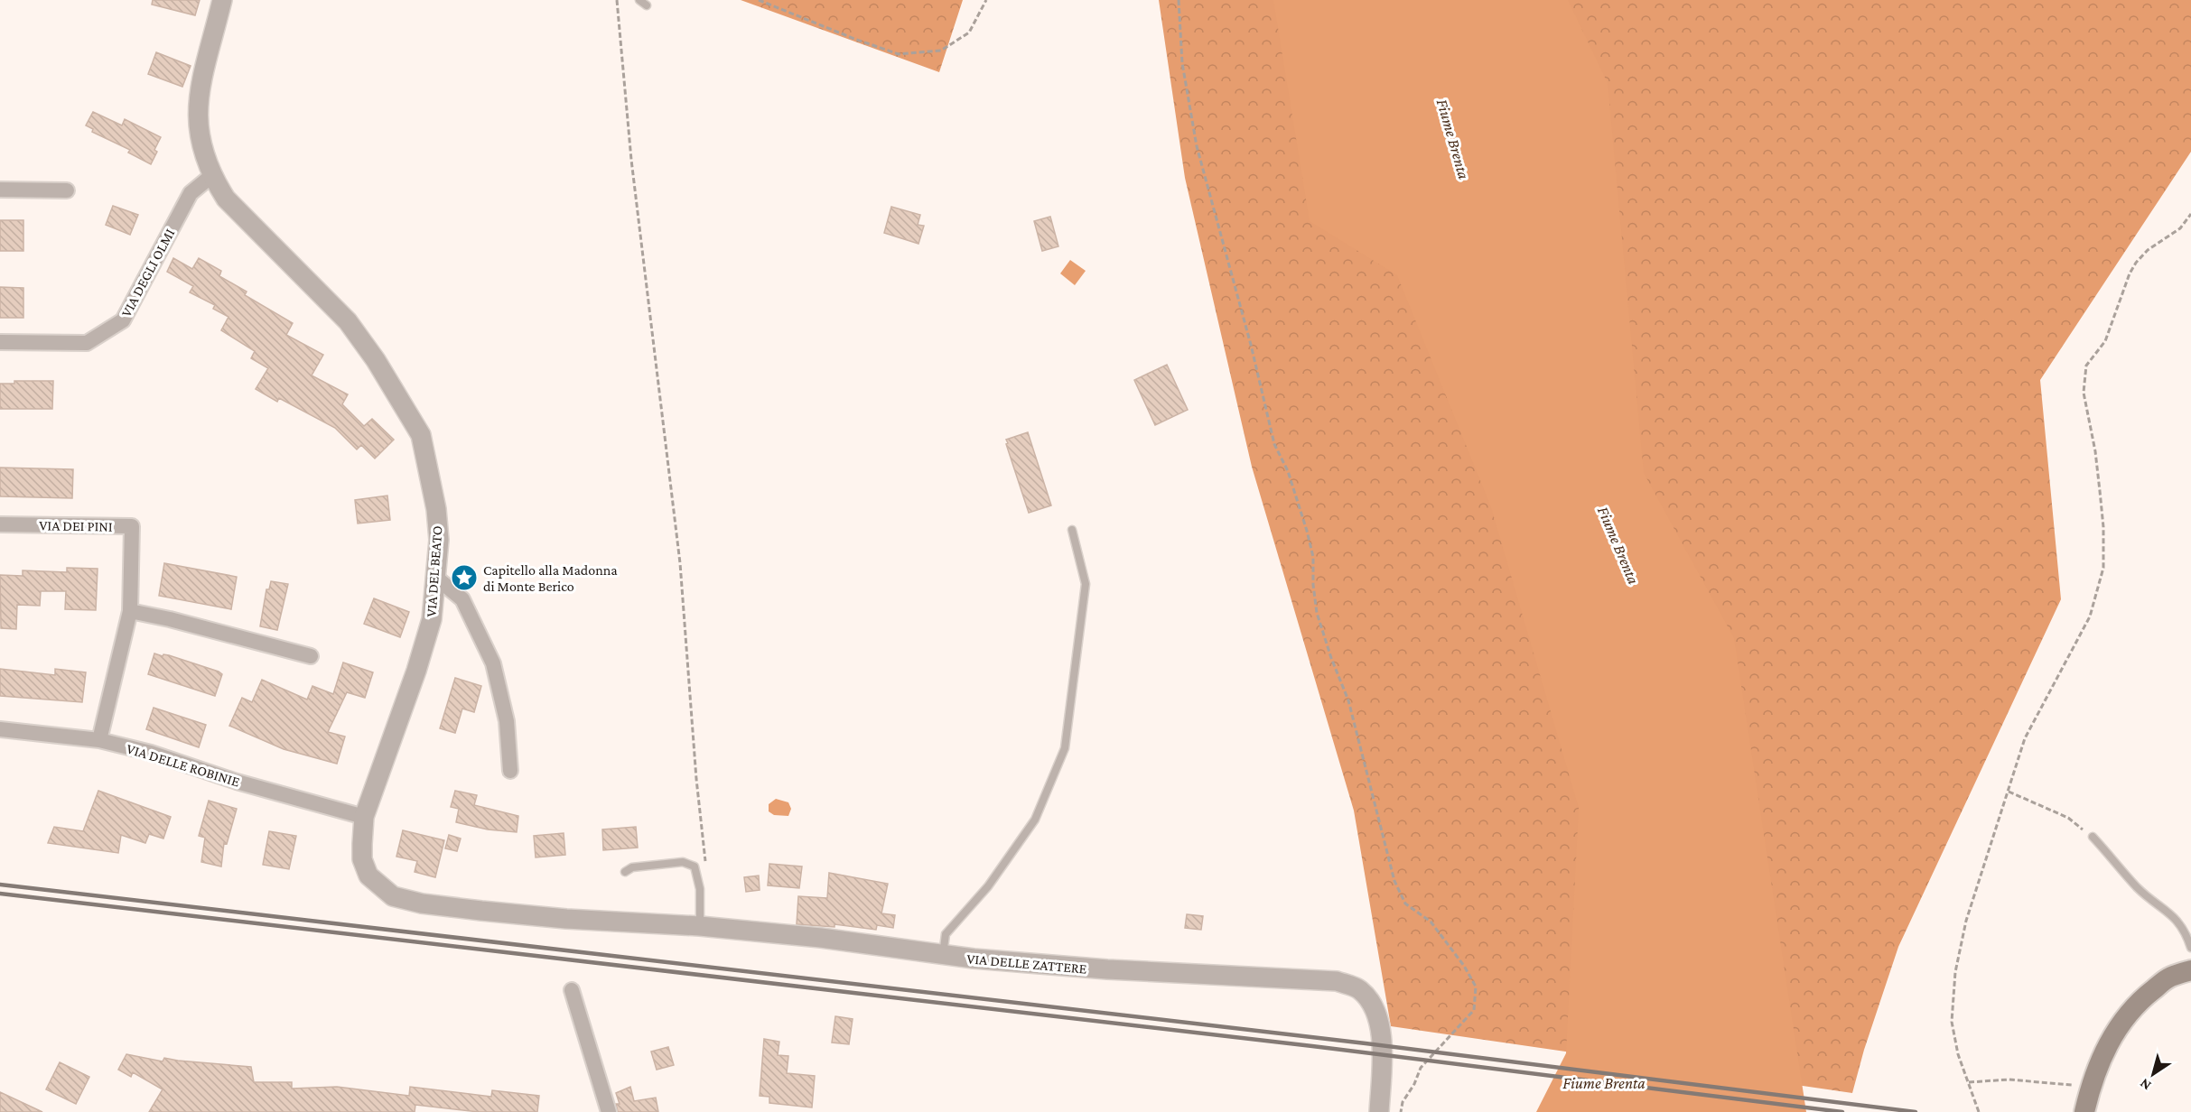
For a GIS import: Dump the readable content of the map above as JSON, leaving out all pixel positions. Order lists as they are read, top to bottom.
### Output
{
  "streets": {
    "street": [
      "VIA DEGLI OLMI",
      "VIA DEI PINI",
      "VIA DEL BEATO",
      "VIA DELLE ROBINIE",
      "VIA DELLE ZATTERE"
    ]
  },
  "crossings": [
    ["VIA DEGLI OLMI", "VIA DEL BEATO"],
    ["VIA DEI PINI", "VIA DELLE ROBINIE"],
    ["VIA DEL BEATO", "VIA DELLE ROBINIE"],
    ["VIA DEL BEATO", "VIA DELLE ZATTERE"]
  ],
  "water": ["Fiume Brenta"],
  "places": {
    "place": ["Capitello alla Madonna di Monte Berico"]
  },
  "north": "bottom left"
}
